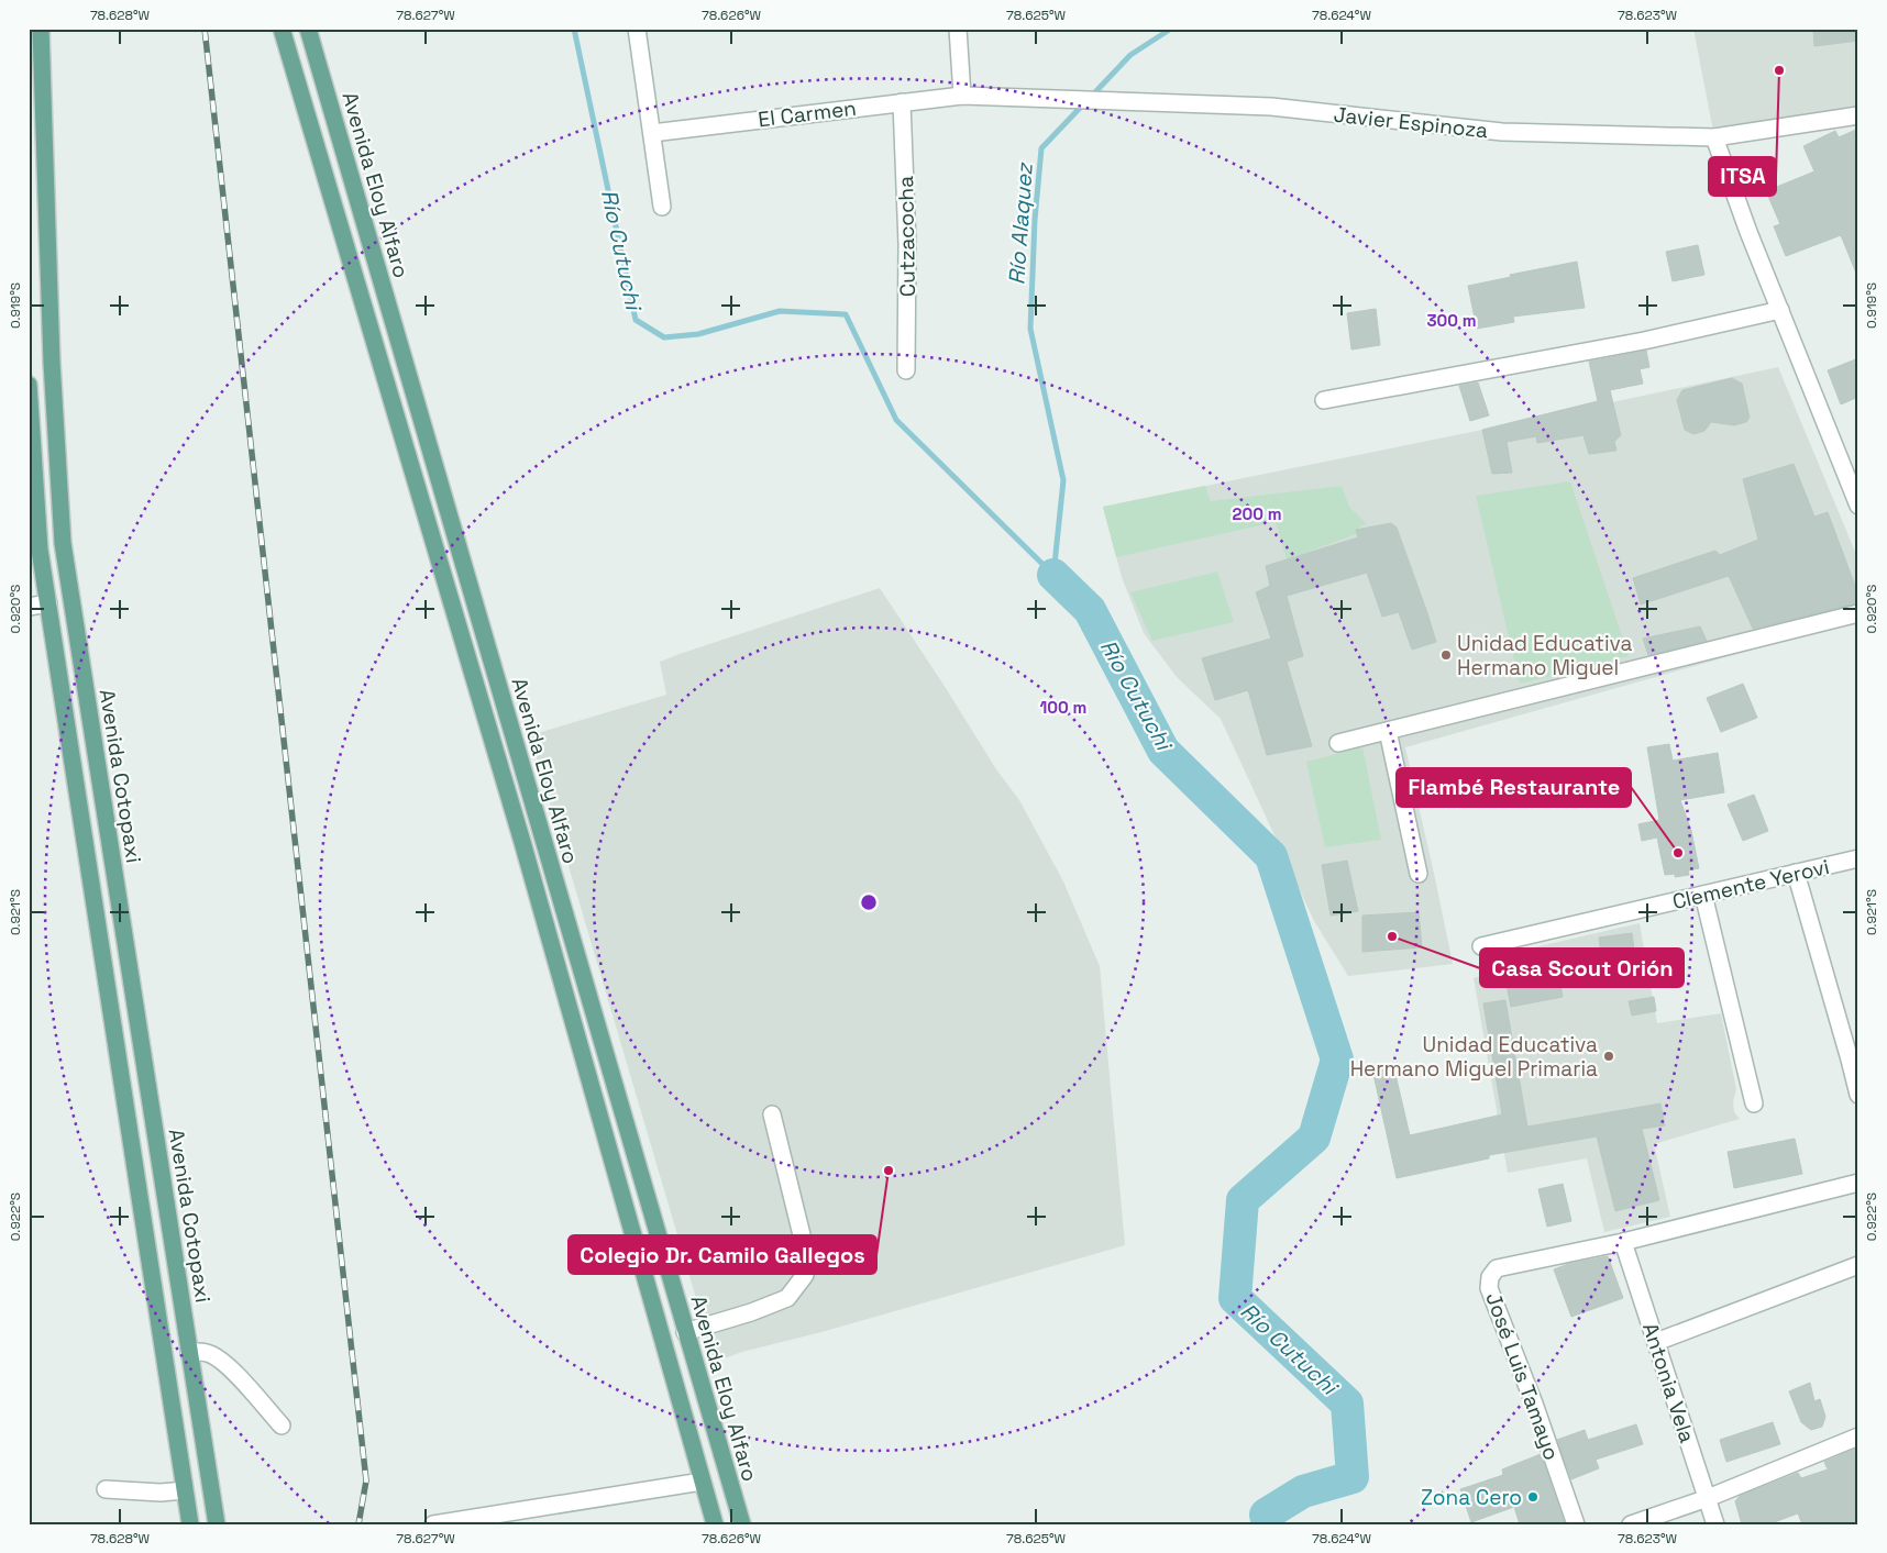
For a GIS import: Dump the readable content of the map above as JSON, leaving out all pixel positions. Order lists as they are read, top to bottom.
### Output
{
  "streets": {
    "main road": ["Avenida Eloy Alfaro", "Avenida Cotopaxi"],
    "street": [
      "El Carmen",
      "Javier Espinoza",
      "Cutzacocha",
      "Clemente Yerovi",
      "José Luis Tamayo",
      "Antonia Vela"
    ]
  },
  "crossings": [
    ["El Carmen", "Javier Espinoza"],
    ["El Carmen", "Cutzacocha"],
    ["José Luis Tamayo", "Antonia Vela"]
  ],
  "water": ["Río Alaquez", "Río Cutuchi"],
  "places": [
    "ITSA",
    "Unidad Educativa Hermano Miguel",
    "Flambé Restaurante",
    "Casa Scout Orión",
    "Unidad Educativa Hermano Miguel Primaria",
    "Colegio Dr. Camilo Gallegos",
    "Zona Cero"
  ],
  "coordinates": [
    "78.628°W",
    "78.627°W",
    "78.626°W",
    "78.625°W",
    "78.624°W",
    "78.623°W",
    "0.919°S",
    "0.920°S",
    "0.921°S",
    "0.922°S"
  ],
  "rings": ["300 m", "200 m", "100 m"]
}
